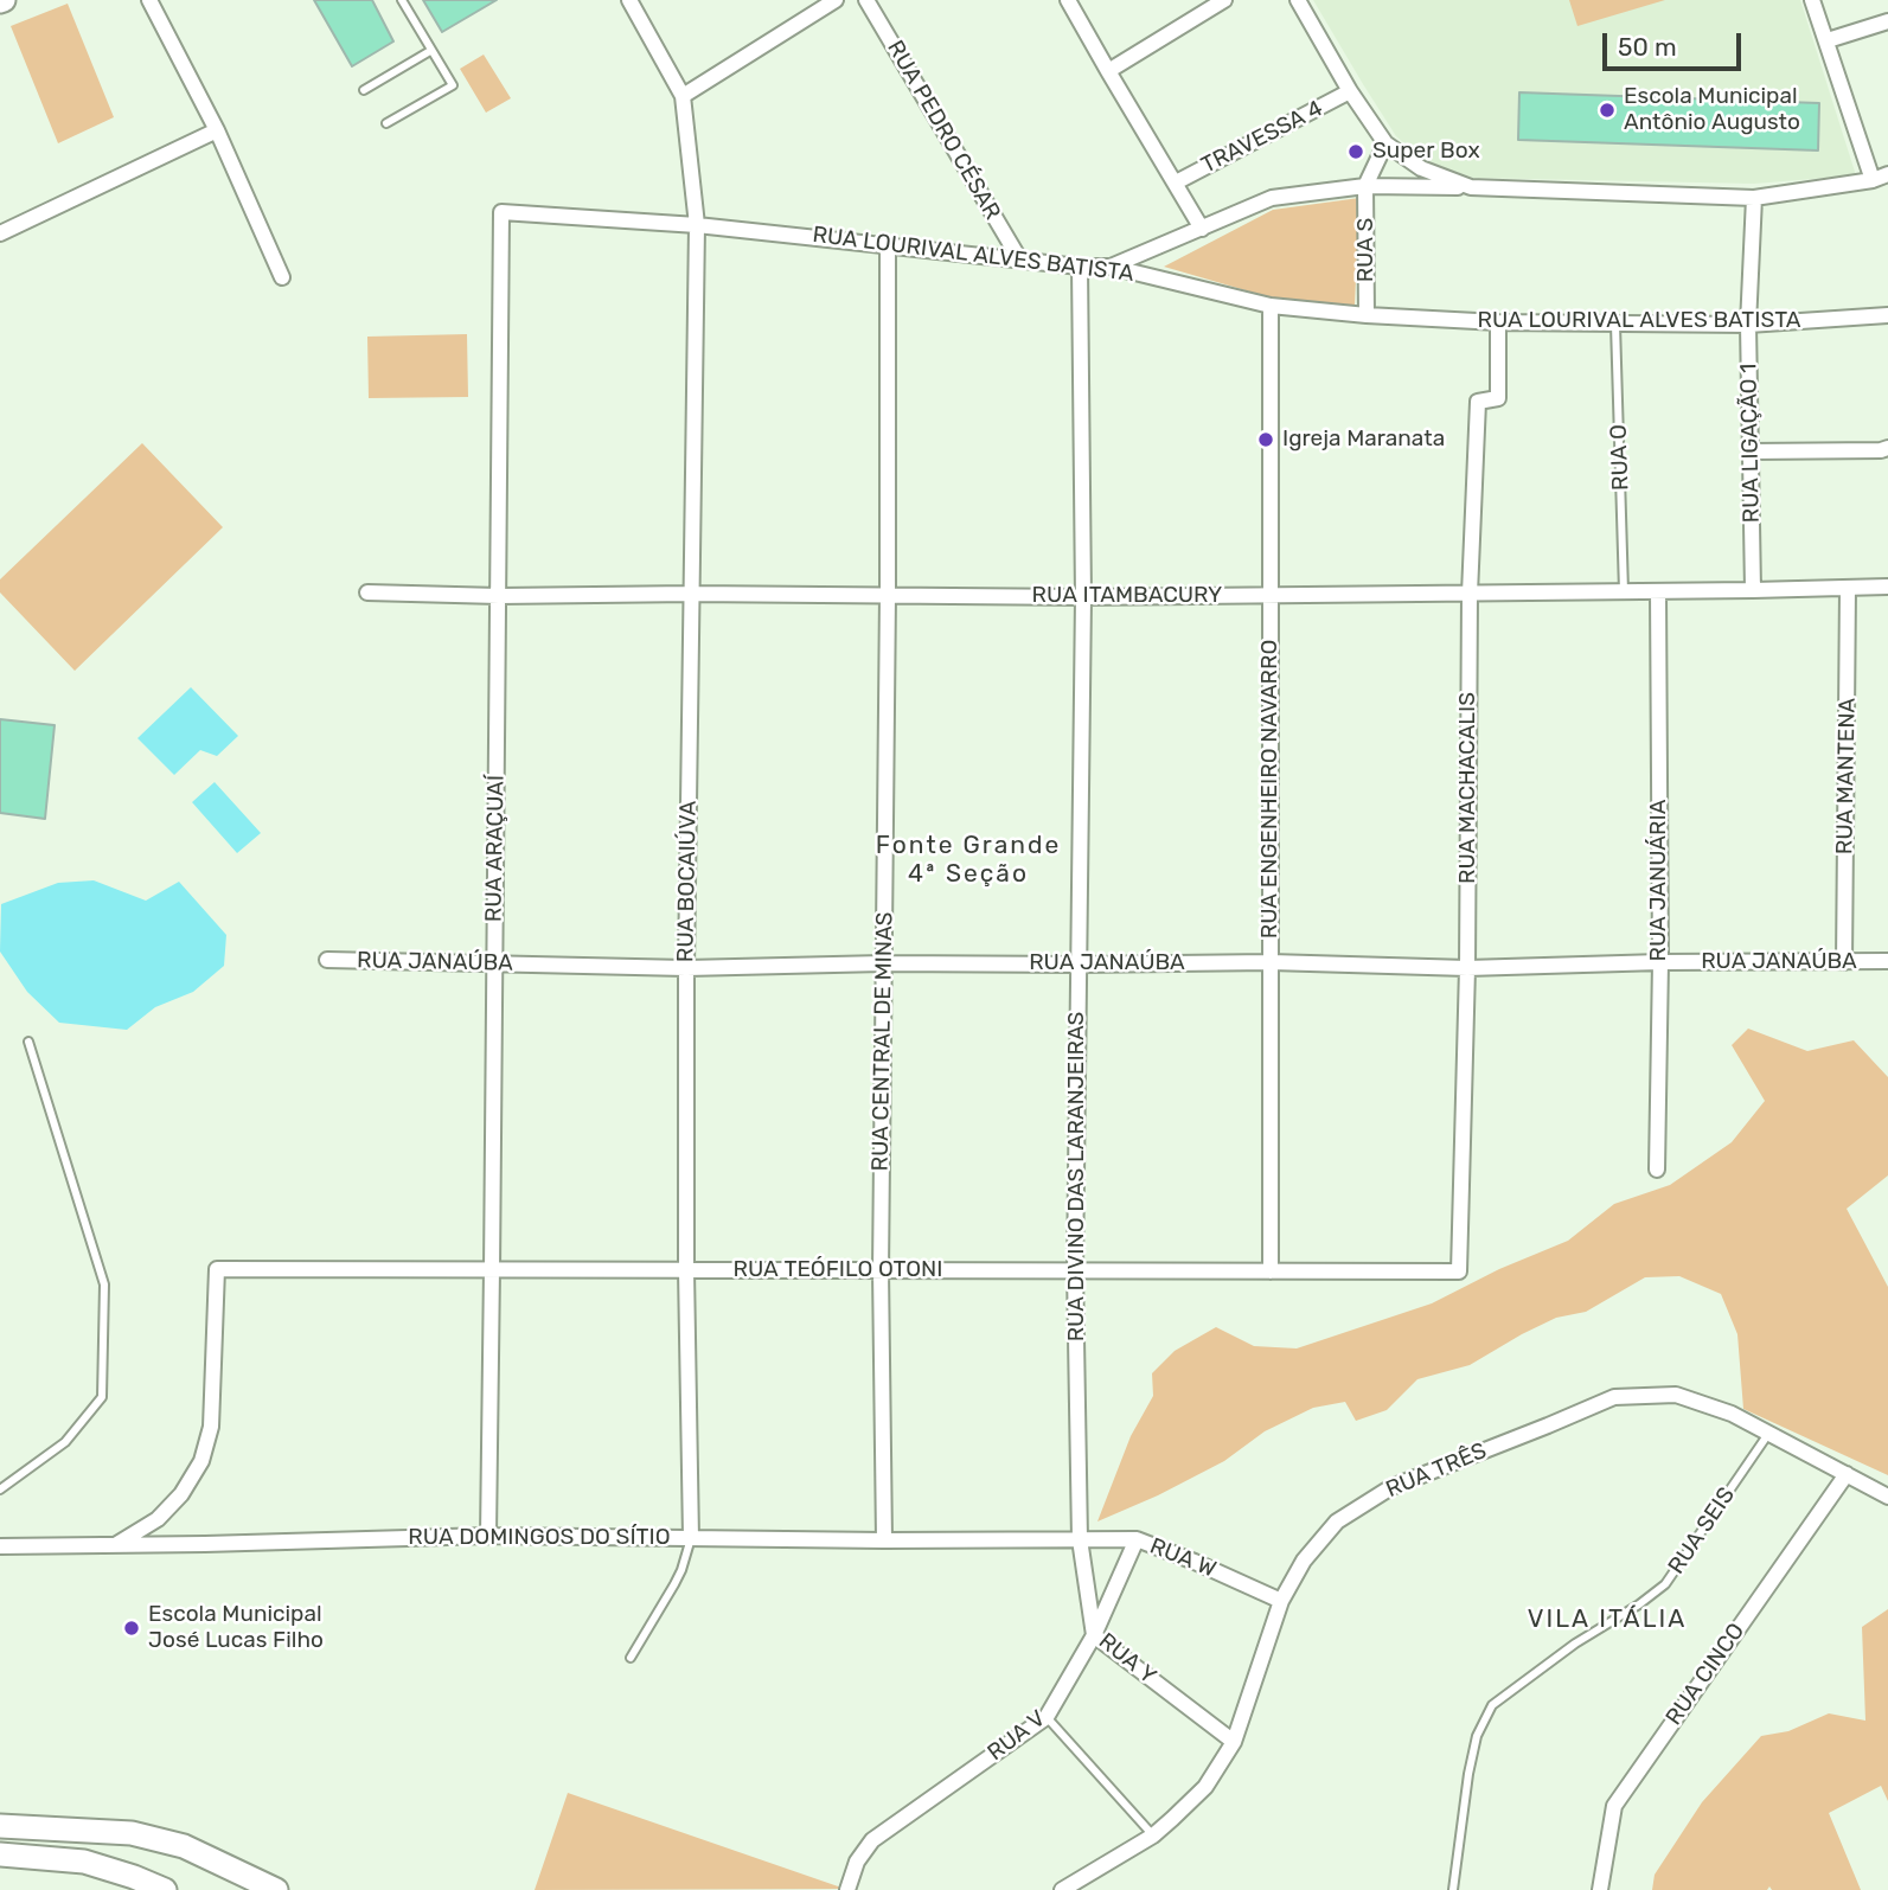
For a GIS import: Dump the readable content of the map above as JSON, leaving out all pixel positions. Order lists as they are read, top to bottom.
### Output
{
  "streets": {
    "street": [
      "RUA PEDRO CÉSAR",
      "TRAVESSA 4",
      "RUA S",
      "RUA LOURIVAL ALVES BATISTA",
      "RUA LIGAÇÃO 1",
      "RUA ITAMBACURY",
      "RUA MANTENA",
      "RUA MACHACALIS",
      "RUA ENGENHEIRO NAVARRO",
      "RUA ARAÇUAÍ",
      "RUA JANUÁRIA",
      "RUA BOCAIÚVA",
      "RUA JANAÚBA",
      "RUA CENTRAL DE MINAS",
      "RUA DIVINO DAS LARANJEIRAS",
      "RUA TEÓFILO OTONI",
      "RUA TRÊS",
      "RUA DOMINGOS DO SÍTIO",
      "RUA W",
      "RUA Y",
      "RUA CINCO",
      "RUA V"
    ],
    "lane": ["RUA O", "RUA SEIS"]
  },
  "crossings": [
    ["RUA PEDRO CÉSAR", "RUA LOURIVAL ALVES BATISTA"],
    ["RUA S", "RUA LOURIVAL ALVES BATISTA"],
    ["RUA LOURIVAL ALVES BATISTA", "RUA LIGAÇÃO 1"],
    ["RUA LOURIVAL ALVES BATISTA", "RUA O"],
    ["RUA LOURIVAL ALVES BATISTA", "RUA MACHACALIS"],
    ["RUA LOURIVAL ALVES BATISTA", "RUA ENGENHEIRO NAVARRO"],
    ["RUA LOURIVAL ALVES BATISTA", "RUA ARAÇUAÍ"],
    ["RUA LOURIVAL ALVES BATISTA", "RUA BOCAIÚVA"],
    ["RUA LOURIVAL ALVES BATISTA", "RUA CENTRAL DE MINAS"],
    ["RUA LOURIVAL ALVES BATISTA", "RUA DIVINO DAS LARANJEIRAS"],
    ["RUA LIGAÇÃO 1", "RUA ITAMBACURY"],
    ["RUA O", "RUA ITAMBACURY"],
    ["RUA ITAMBACURY", "RUA MANTENA"],
    ["RUA ITAMBACURY", "RUA MACHACALIS"],
    ["RUA ITAMBACURY", "RUA ENGENHEIRO NAVARRO"],
    ["RUA ITAMBACURY", "RUA ARAÇUAÍ"],
    ["RUA ITAMBACURY", "RUA JANUÁRIA"],
    ["RUA ITAMBACURY", "RUA BOCAIÚVA"],
    ["RUA ITAMBACURY", "RUA CENTRAL DE MINAS"],
    ["RUA ITAMBACURY", "RUA DIVINO DAS LARANJEIRAS"],
    ["RUA MANTENA", "RUA JANAÚBA"],
    ["RUA MACHACALIS", "RUA JANAÚBA"],
    ["RUA MACHACALIS", "RUA TEÓFILO OTONI"],
    ["RUA ENGENHEIRO NAVARRO", "RUA JANAÚBA"],
    ["RUA ENGENHEIRO NAVARRO", "RUA TEÓFILO OTONI"],
    ["RUA ARAÇUAÍ", "RUA JANAÚBA"],
    ["RUA ARAÇUAÍ", "RUA TEÓFILO OTONI"],
    ["RUA ARAÇUAÍ", "RUA DOMINGOS DO SÍTIO"],
    ["RUA JANUÁRIA", "RUA JANAÚBA"],
    ["RUA BOCAIÚVA", "RUA JANAÚBA"],
    ["RUA BOCAIÚVA", "RUA TEÓFILO OTONI"],
    ["RUA BOCAIÚVA", "RUA DOMINGOS DO SÍTIO"],
    ["RUA JANAÚBA", "RUA CENTRAL DE MINAS"],
    ["RUA JANAÚBA", "RUA DIVINO DAS LARANJEIRAS"],
    ["RUA CENTRAL DE MINAS", "RUA TEÓFILO OTONI"],
    ["RUA CENTRAL DE MINAS", "RUA DOMINGOS DO SÍTIO"],
    ["RUA DIVINO DAS LARANJEIRAS", "RUA TEÓFILO OTONI"],
    ["RUA DIVINO DAS LARANJEIRAS", "RUA DOMINGOS DO SÍTIO"],
    ["RUA DIVINO DAS LARANJEIRAS", "RUA W"],
    ["RUA DIVINO DAS LARANJEIRAS", "RUA Y"],
    ["RUA TEÓFILO OTONI", "RUA DOMINGOS DO SÍTIO"],
    ["RUA TRÊS", "RUA SEIS"],
    ["RUA TRÊS", "RUA W"],
    ["RUA TRÊS", "RUA Y"],
    ["RUA TRÊS", "RUA CINCO"],
    ["RUA DOMINGOS DO SÍTIO", "RUA W"],
    ["RUA DOMINGOS DO SÍTIO", "RUA Y"],
    ["RUA W", "RUA Y"],
    ["RUA W", "RUA V"],
    ["RUA Y", "RUA V"]
  ],
  "districts": ["Fonte Grande 4ª Seção", "VILA ITÁLIA"],
  "places": [
    "Escola Municipal Antônio Augusto",
    "Super Box",
    "Igreja Maranata",
    "Escola Municipal José Lucas Filho"
  ],
  "scale_bar": "50 m"
}
